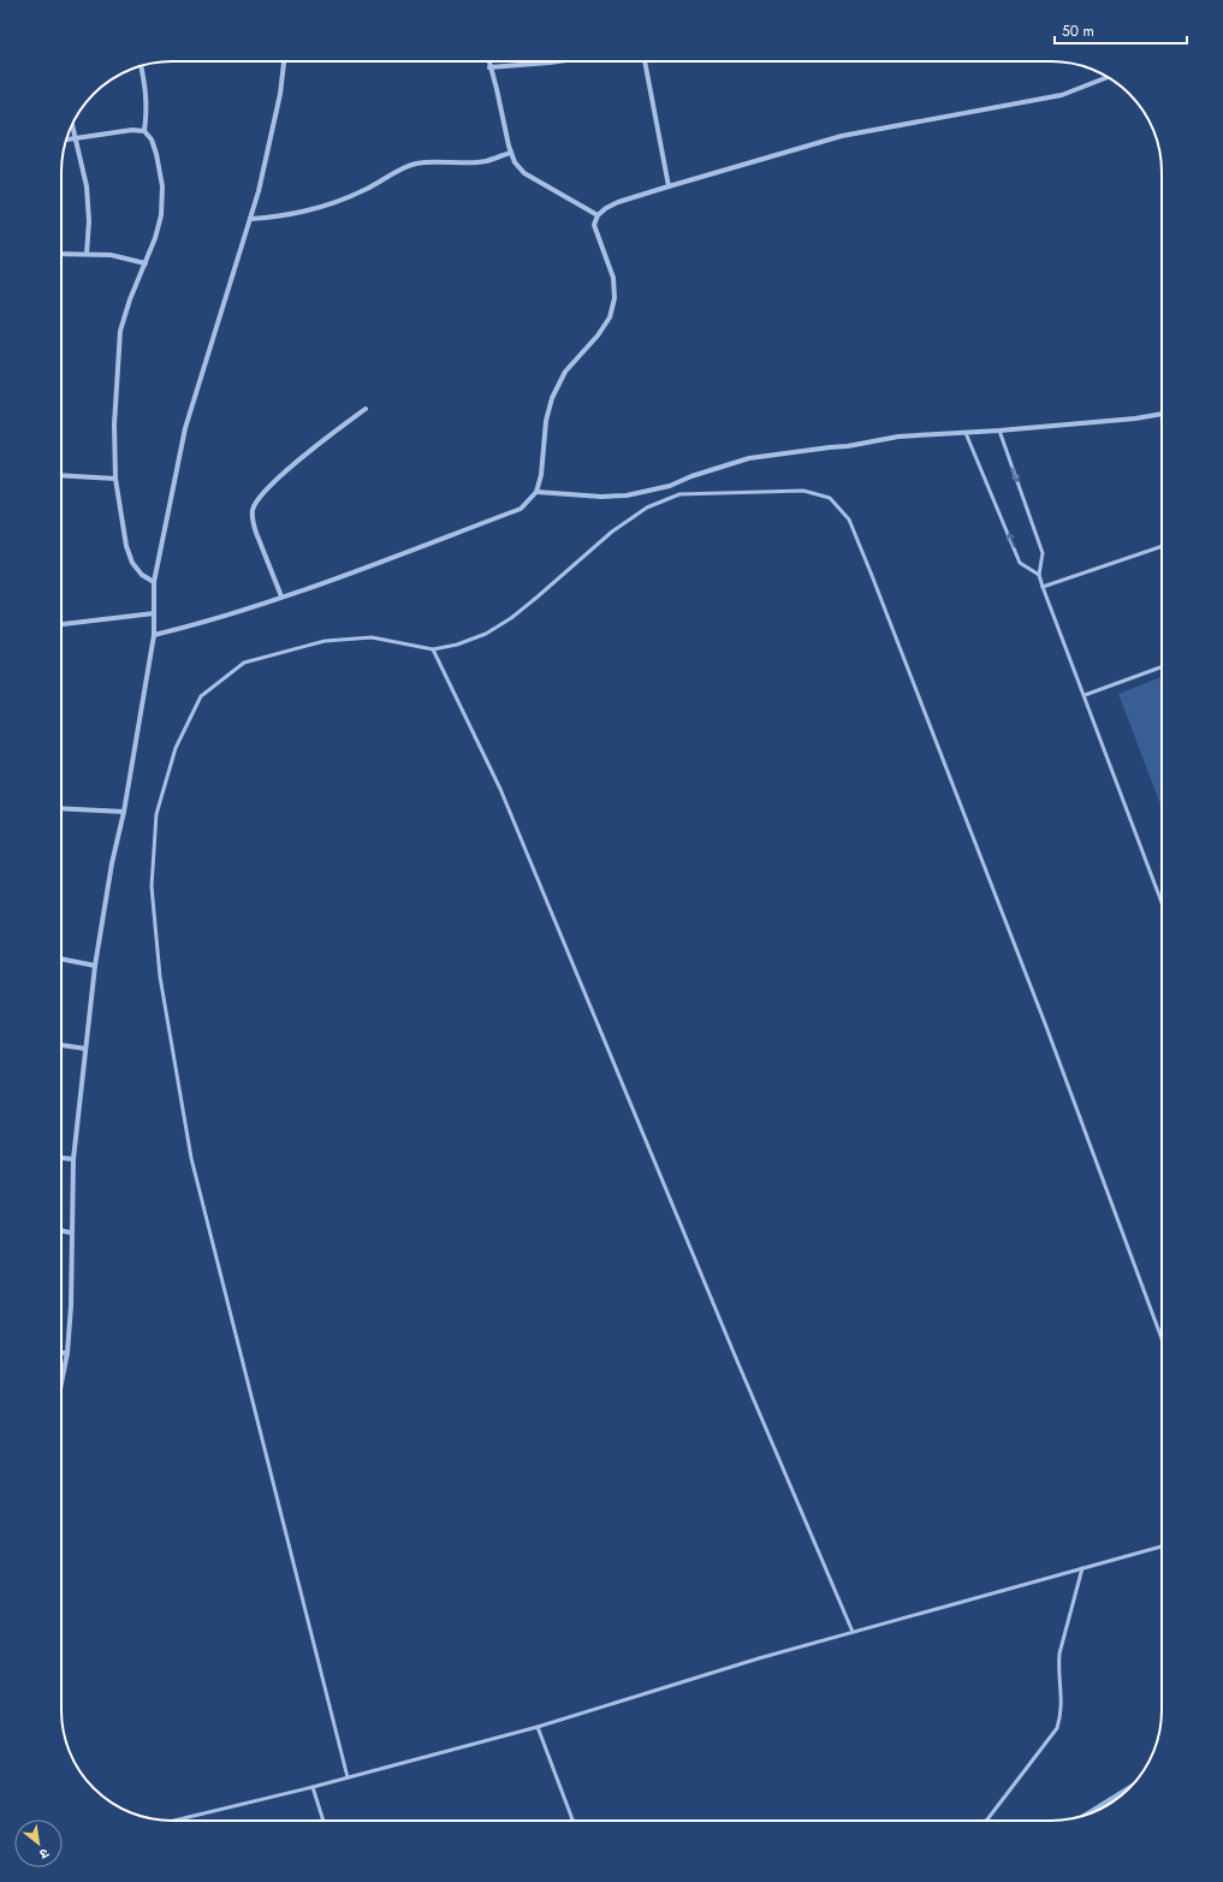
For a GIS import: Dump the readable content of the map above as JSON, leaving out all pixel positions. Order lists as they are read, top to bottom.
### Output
{
  "scale_bar": "50 m",
  "north": "bottom right"
}
